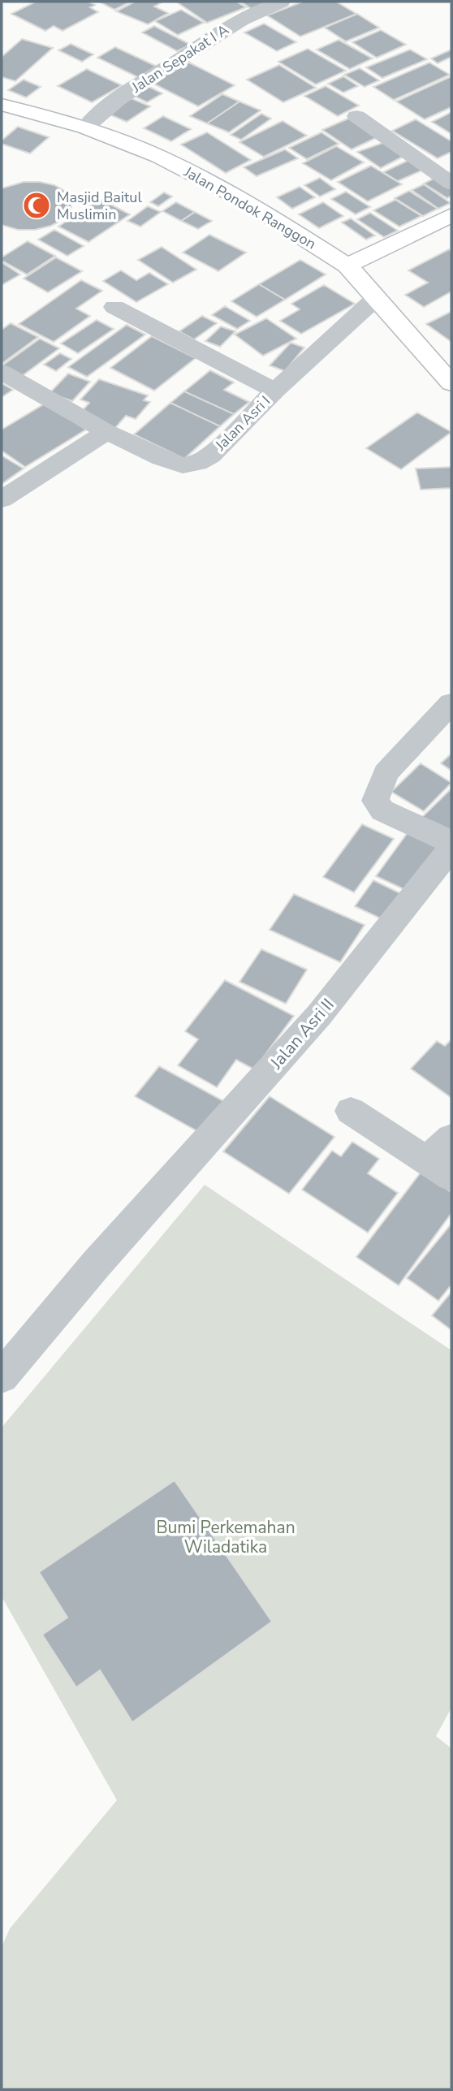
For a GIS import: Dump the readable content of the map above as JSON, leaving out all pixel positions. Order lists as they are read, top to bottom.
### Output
{
  "streets": {
    "street": [
      "Jalan Sepakat I A",
      "Jalan Pondok Ranggon",
      "Jalan Asri I",
      "Jalan Asri II"
    ]
  },
  "crossings": [
    ["Jalan Sepakat I A", "Jalan Pondok Ranggon"],
    ["Jalan Pondok Ranggon", "Jalan Asri I"]
  ],
  "parks": ["Bumi Perkemahan Wiladatika"],
  "places": {
    "mosque": ["Masjid Baitul Muslimin"]
  }
}
